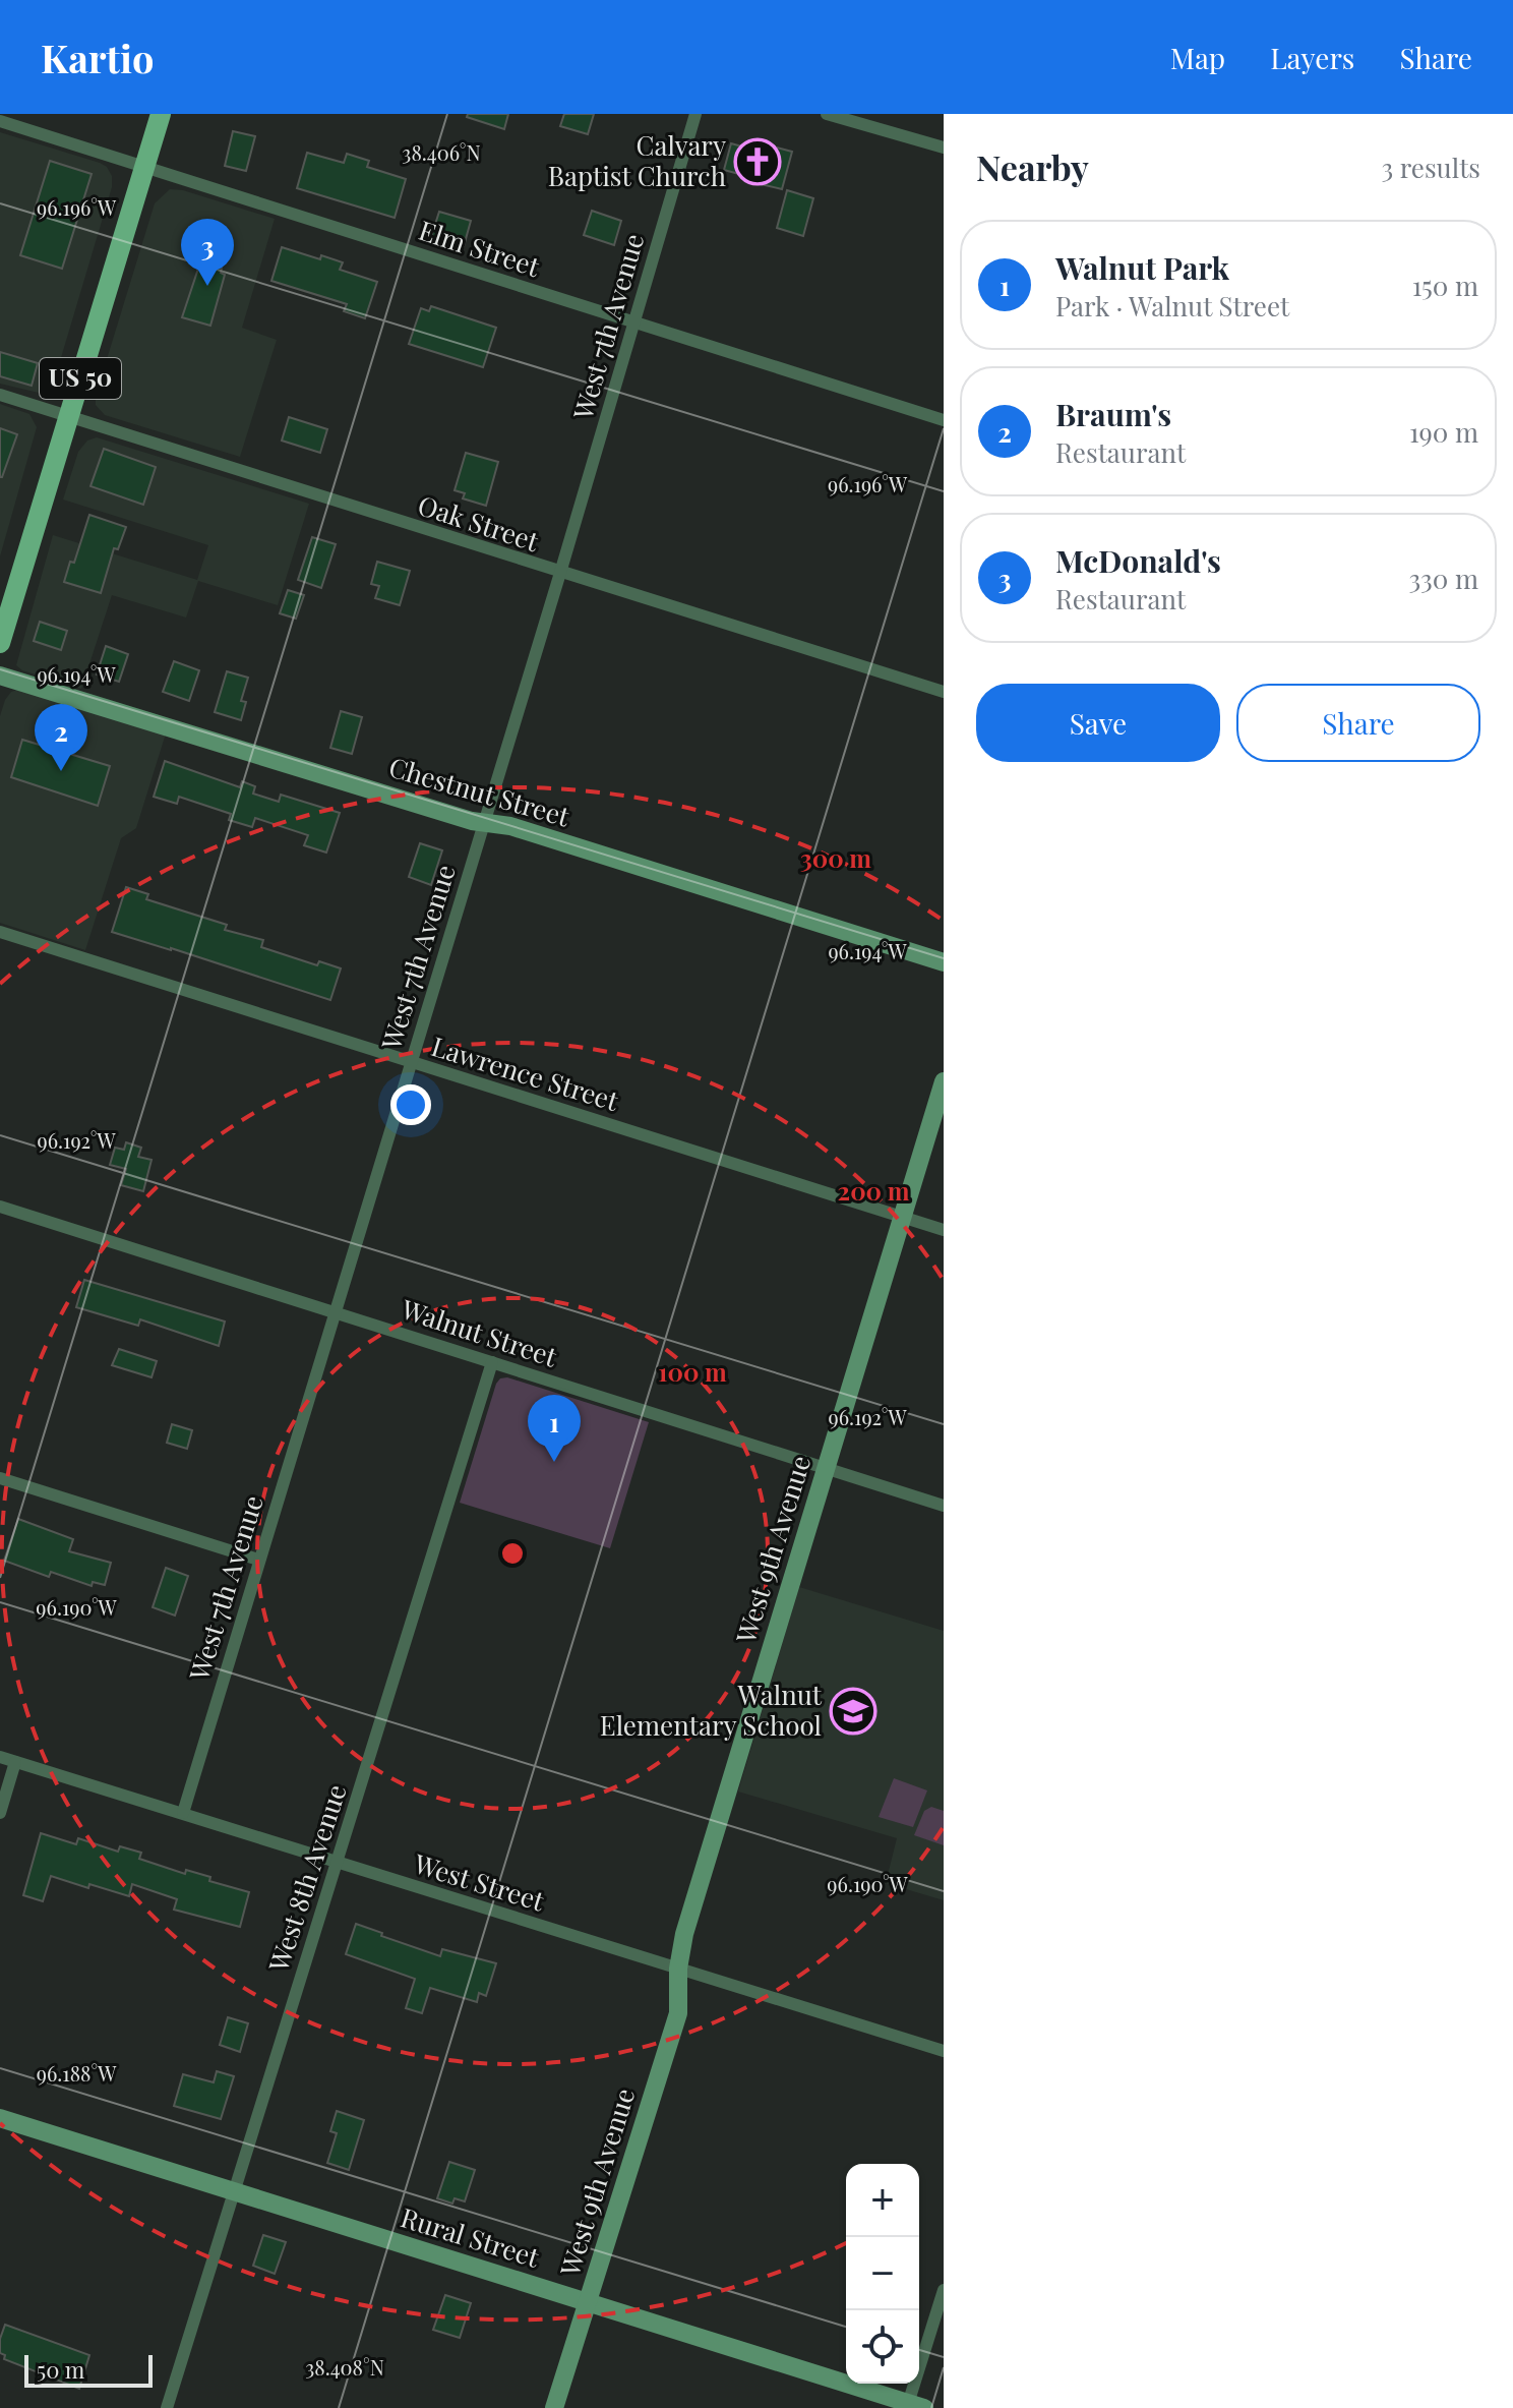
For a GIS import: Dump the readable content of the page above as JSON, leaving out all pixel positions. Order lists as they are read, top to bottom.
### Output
{
  "streets": {
    "main road": ["US 50"],
    "street": [
      "Elm Street",
      "West 7th Avenue",
      "Oak Street",
      "Chestnut Street",
      "Lawrence Street",
      "Walnut Street",
      "West 9th Avenue",
      "West 8th Avenue",
      "West Street",
      "Rural Street"
    ]
  },
  "crossings": [
    ["Elm Street", "West 7th Avenue"],
    ["Elm Street", "US 50"],
    ["West 7th Avenue", "Oak Street"],
    ["West 7th Avenue", "Chestnut Street"],
    ["West 7th Avenue", "Lawrence Street"],
    ["West 7th Avenue", "Walnut Street"],
    ["West 7th Avenue", "West Street"],
    ["US 50", "Oak Street"],
    ["Lawrence Street", "West 9th Avenue"],
    ["Walnut Street", "West 9th Avenue"],
    ["Walnut Street", "West 8th Avenue"],
    ["West 9th Avenue", "West Street"],
    ["West 9th Avenue", "Rural Street"],
    ["West 8th Avenue", "West Street"],
    ["West 8th Avenue", "Rural Street"]
  ],
  "places": {
    "church": ["Calvary Baptist Church"],
    "school or university": ["Walnut Elementary School"]
  },
  "scale_bar": "50 m",
  "page": {
    "header": "Kartio",
    "nav": ["Map", "Layers", "Share"],
    "heading": ["Nearby", "3 results"],
    "pins": ["3", "2", "1"],
    "list": [
      {
        "mark": "1",
        "name": "Walnut Park",
        "note": "Park · Walnut Street",
        "value": "150 m"
      },
      {
        "mark": "2",
        "name": "Braum's",
        "note": "Restaurant",
        "value": "190 m"
      },
      {
        "mark": "3",
        "name": "McDonald's",
        "note": "Restaurant",
        "value": "330 m"
      }
    ],
    "buttons": ["Save", "Share"],
    "map_buttons": ["+", "−"],
    "scale": "50 m"
  },
  "coordinates": [
    "38.406°N",
    "96.196°W",
    "96.194°W",
    "96.192°W",
    "96.190°W",
    "96.188°W",
    "38.408°N"
  ],
  "rings": ["300 m", "200 m", "100 m"]
}
